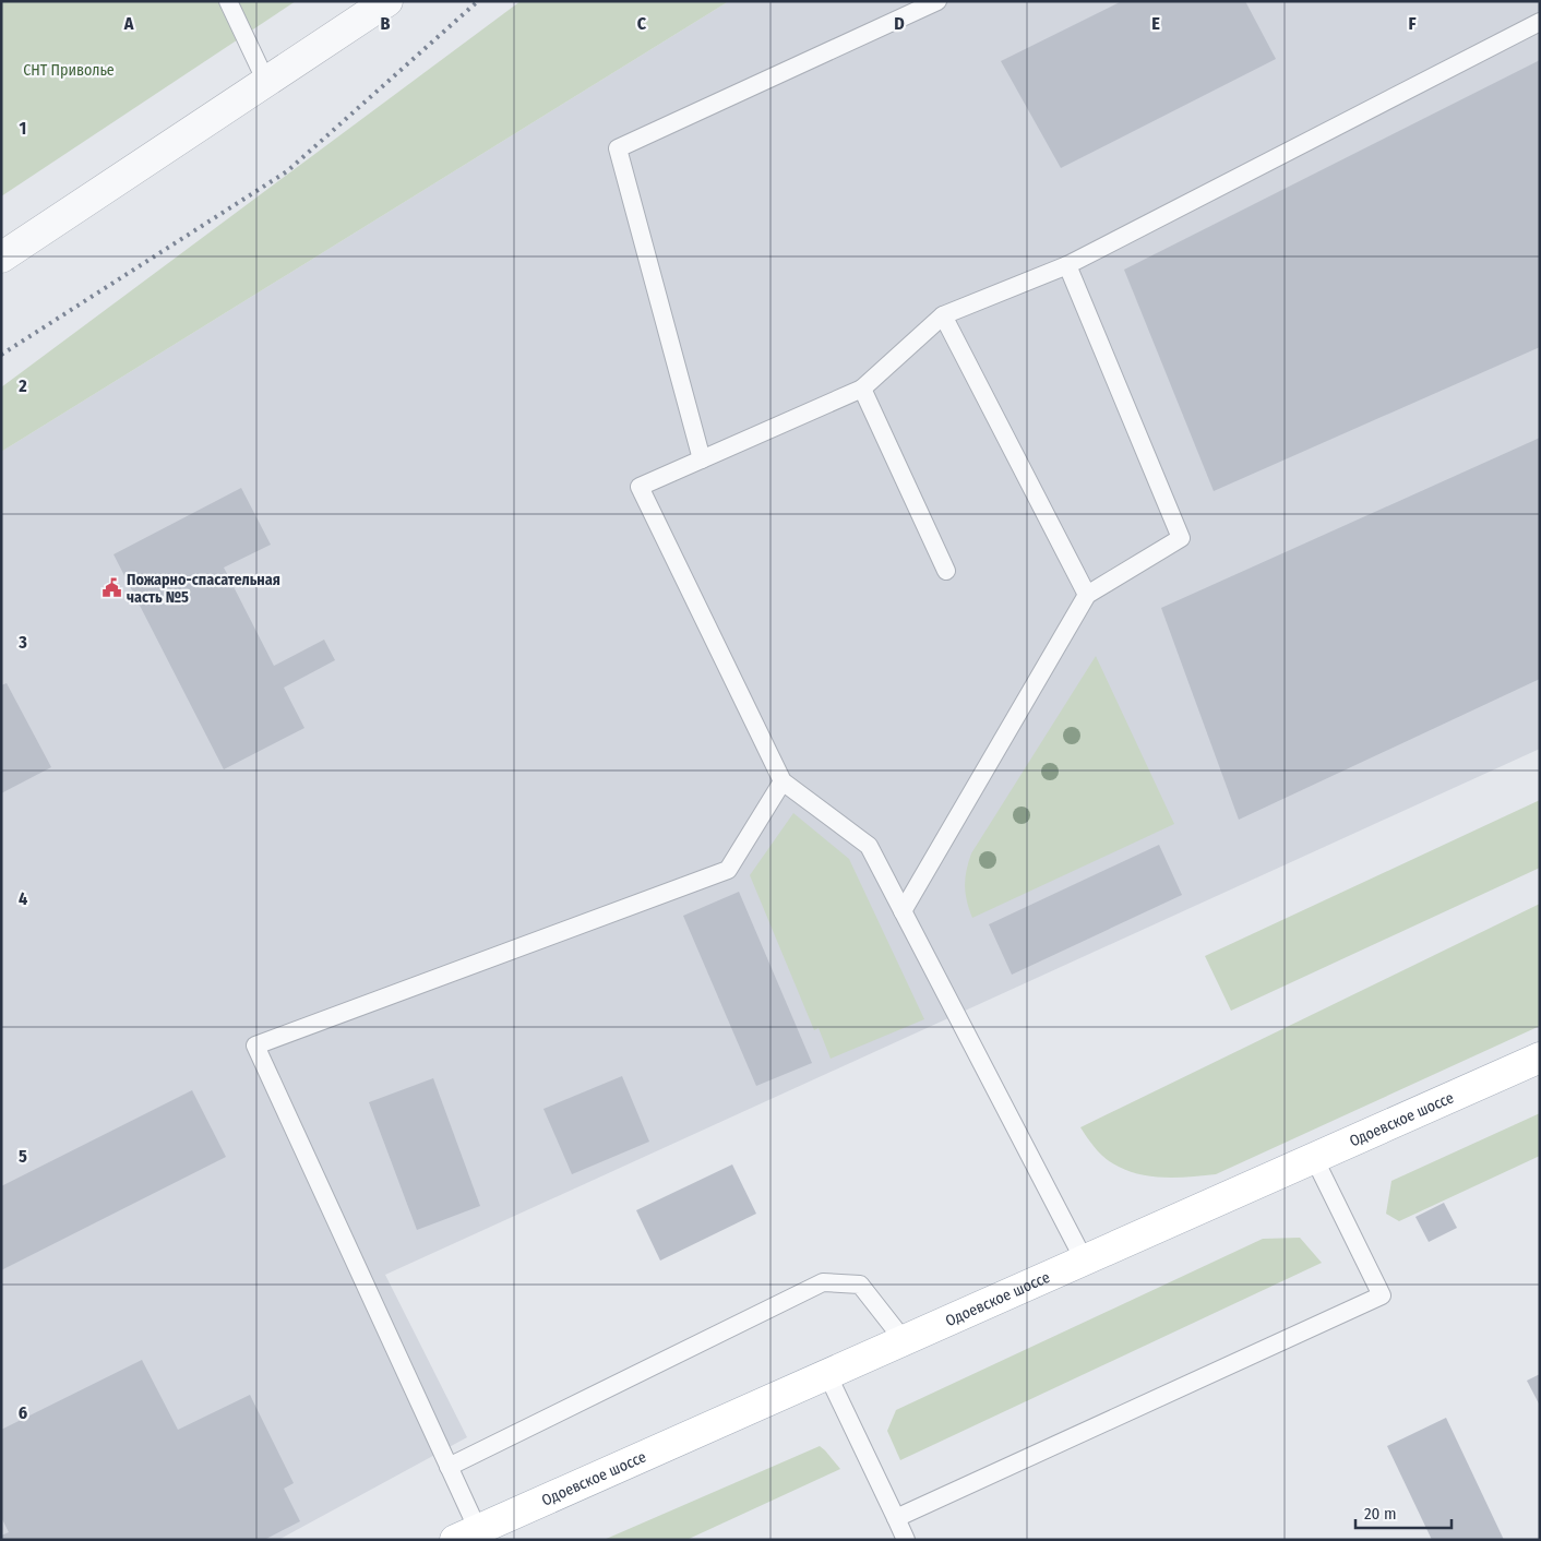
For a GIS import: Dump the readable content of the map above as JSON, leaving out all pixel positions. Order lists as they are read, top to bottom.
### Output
{
  "streets": {
    "main road": ["Одоевское шоссе"]
  },
  "parks": ["СНТ Приволье"],
  "places": {
    "public building": ["Пожарно-спасательная часть №5"]
  },
  "scale_bar": "20 m",
  "grid": {
    "columns": [
      "A",
      "B",
      "C",
      "D",
      "E",
      "F"
    ],
    "rows": [
      "1",
      "2",
      "3",
      "4",
      "5",
      "6"
    ]
  }
}
